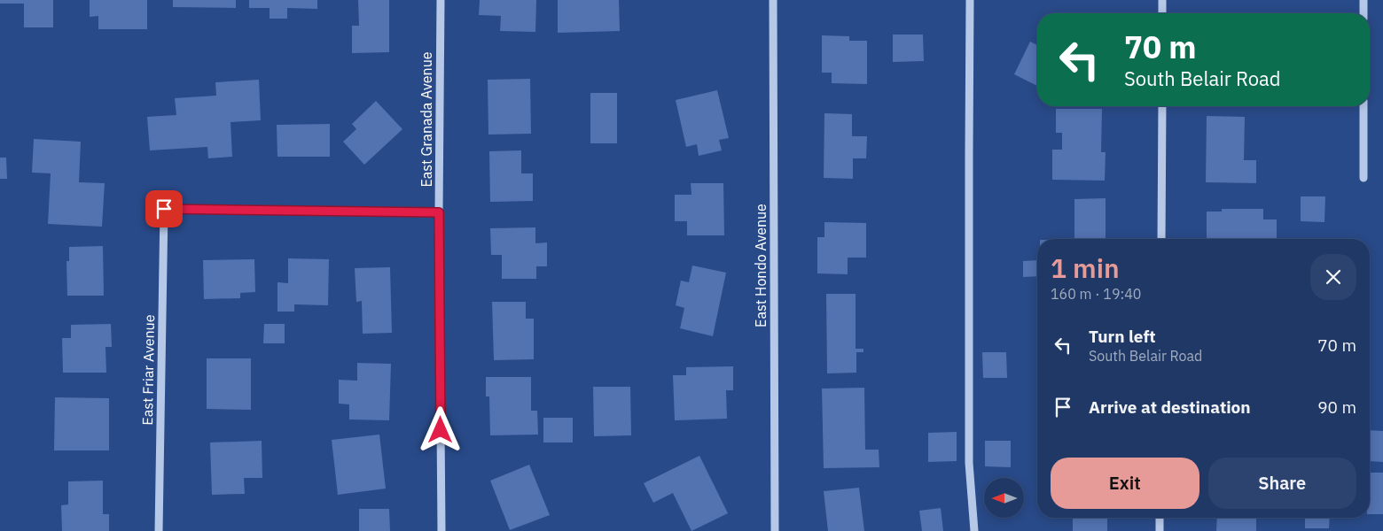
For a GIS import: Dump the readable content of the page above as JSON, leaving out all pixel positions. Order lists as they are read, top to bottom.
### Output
{
  "streets": {
    "street": ["East Granada Avenue", "East Hondo Avenue", "East Friar Avenue"]
  },
  "crossings": [
    ["East Granada Avenue", "East Friar Avenue"]
  ],
  "north": "left",
  "page": {
    "turn": ["70 m", "South Belair Road"],
    "heading": ["1 min", "160 m · 19:40"],
    "list": [
      {
        "name": "Turn left",
        "note": "South Belair Road",
        "value": "70 m"
      },
      {
        "name": "Arrive at destination",
        "value": "90 m"
      }
    ],
    "buttons": ["Exit", "Share"]
  }
}
